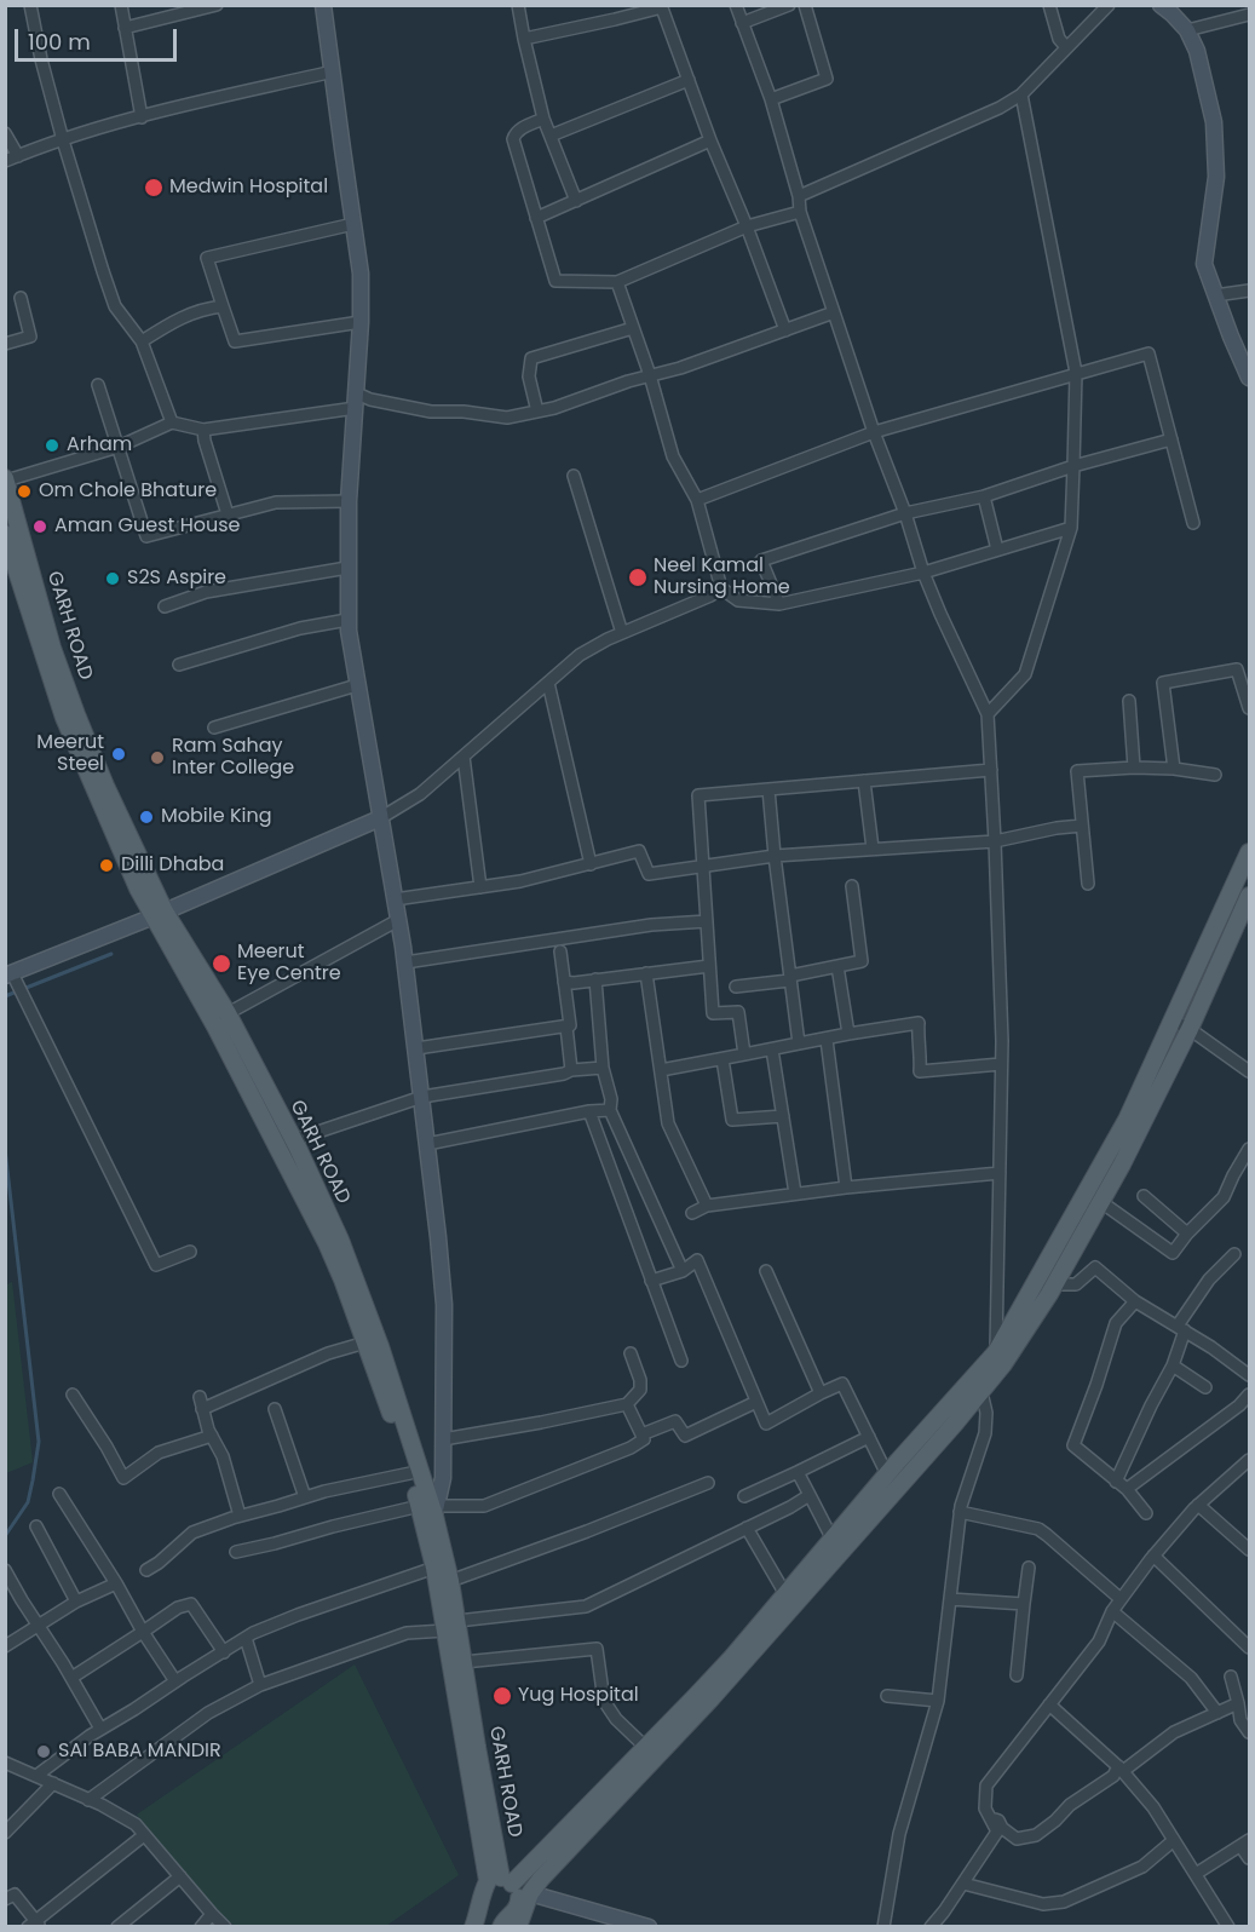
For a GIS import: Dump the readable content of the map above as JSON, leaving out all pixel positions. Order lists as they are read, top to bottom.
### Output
{
  "streets": {
    "main road": ["GARH ROAD"]
  },
  "places": [
    "Medwin Hospital",
    "Arham",
    "Om Chole Bhature",
    "Aman Guest House",
    "Neel Kamal Nursing Home",
    "S2S Aspire",
    "Meerut Steel",
    "Ram Sahay Inter College",
    "Mobile King",
    "Dilli Dhaba",
    "Meerut Eye Centre",
    "Yug Hospital",
    "SAI BABA MANDIR"
  ],
  "scale_bar": "100 m"
}
